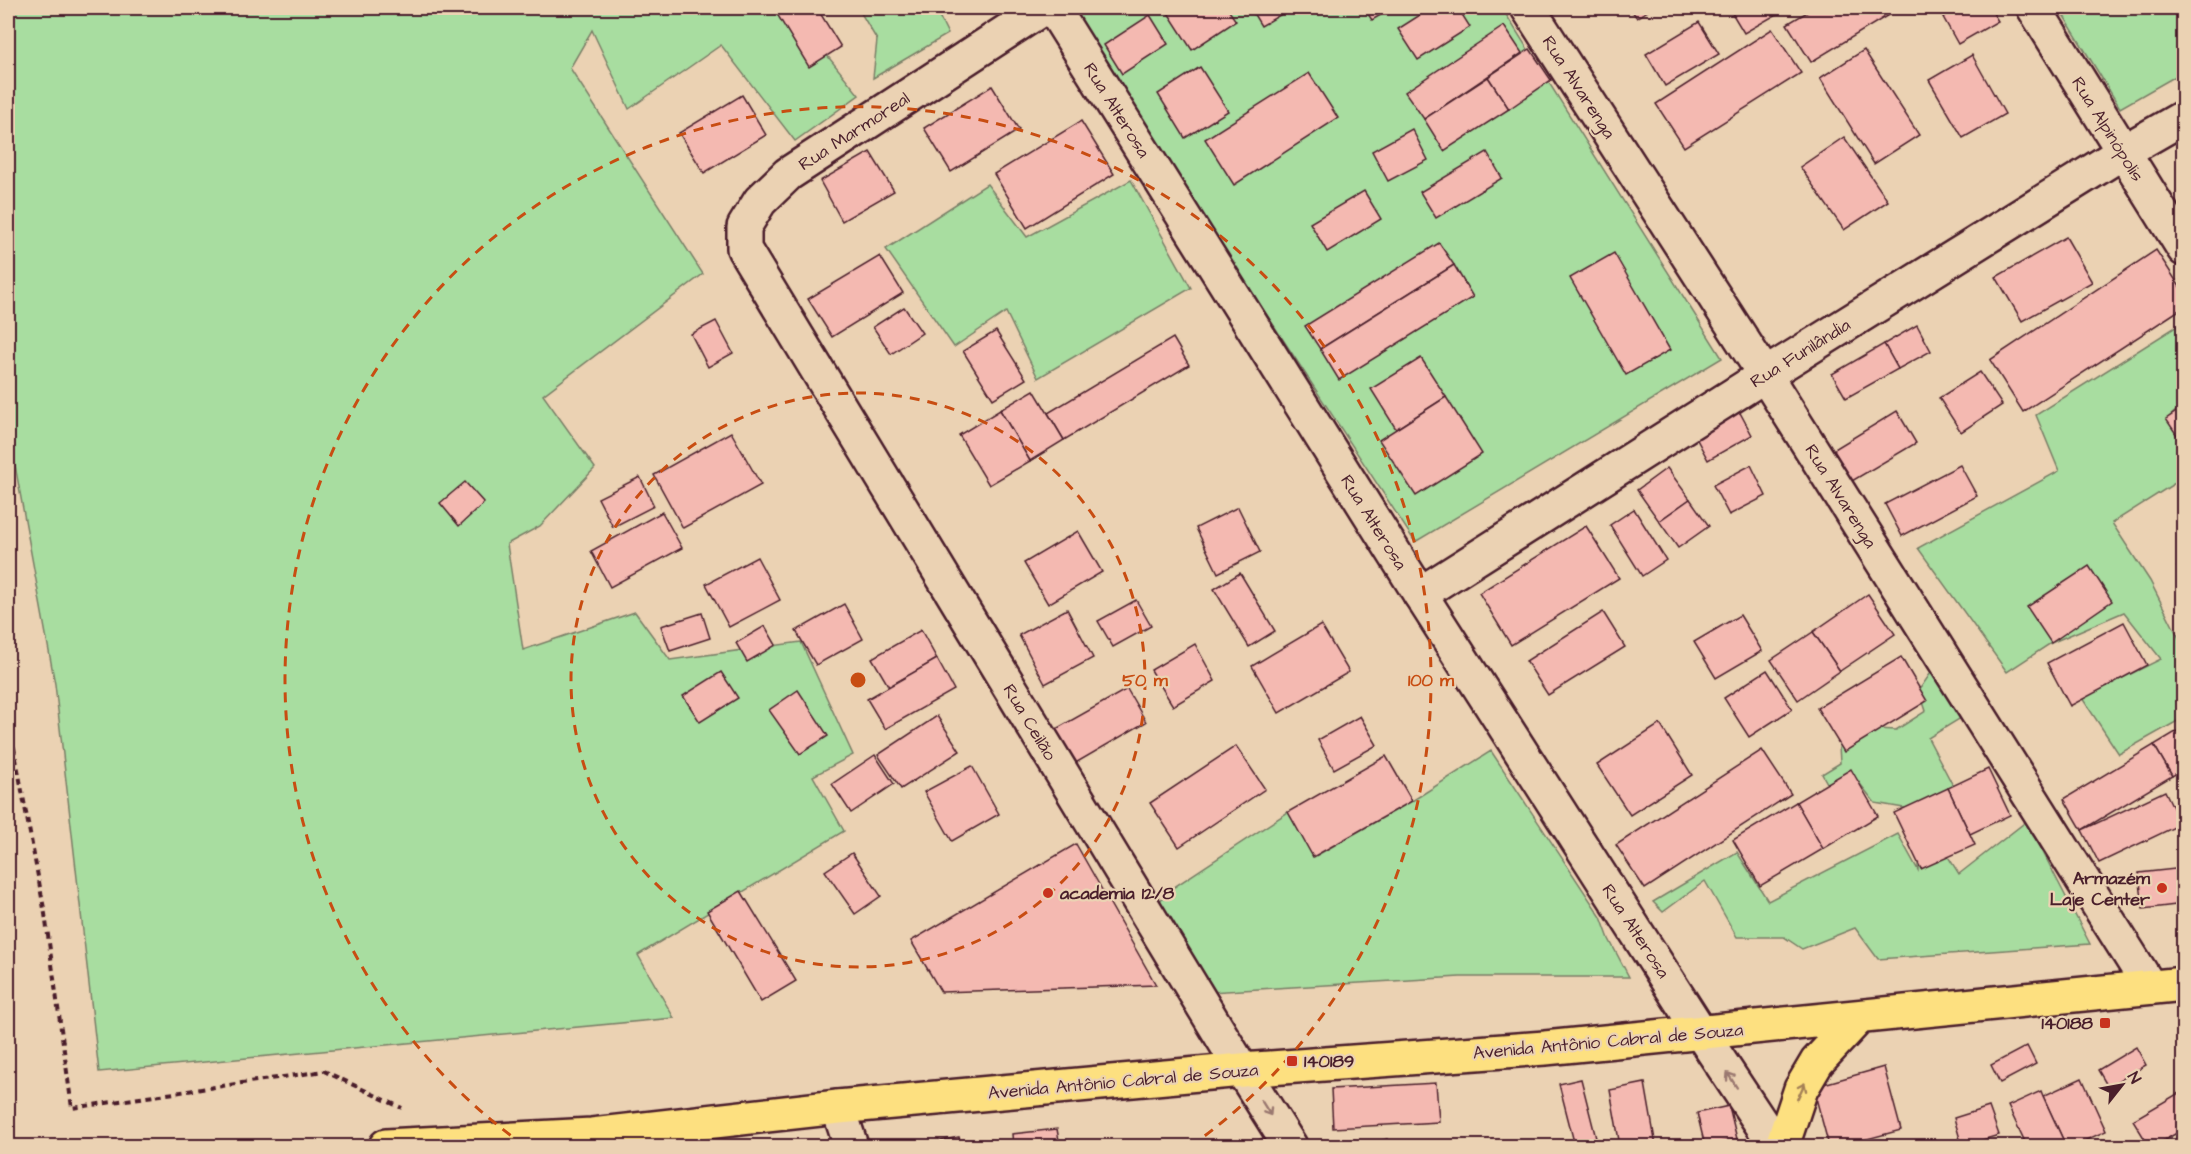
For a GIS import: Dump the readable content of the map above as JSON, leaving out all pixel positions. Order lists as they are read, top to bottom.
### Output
{
  "streets": {
    "main road": ["Avenida Antônio Cabral de Souza"],
    "street": [
      "Rua Alvarenga",
      "Rua Alterosa",
      "Rua Alpinópolis",
      "Rua Marmoreal",
      "Rua Funilândia",
      "Rua Ceilão"
    ]
  },
  "crossings": [
    ["Rua Alvarenga", "Rua Funilândia"],
    ["Rua Alvarenga", "Avenida Antônio Cabral de Souza"],
    ["Rua Alterosa", "Rua Funilândia"],
    ["Rua Alterosa", "Avenida Antônio Cabral de Souza"],
    ["Rua Alpinópolis", "Rua Funilândia"],
    ["Rua Marmoreal", "Rua Ceilão"],
    ["Rua Ceilão", "Avenida Antônio Cabral de Souza"]
  ],
  "places": {
    "other": ["Armazém Laje Center", "academia 12/8"],
    "transit": ["140188", "140189"]
  },
  "north": "top right",
  "rings": ["50 m", "100 m"]
}
